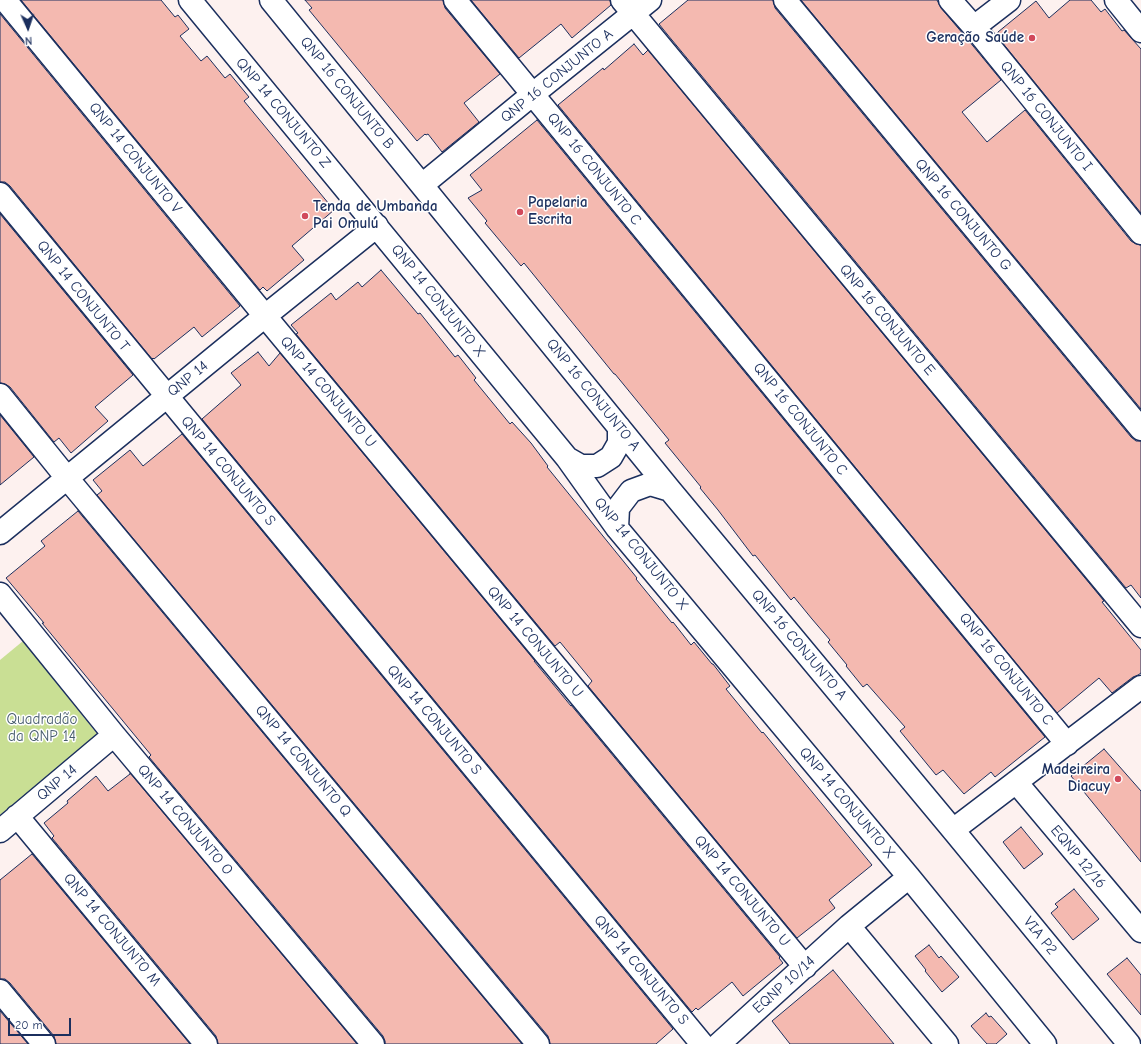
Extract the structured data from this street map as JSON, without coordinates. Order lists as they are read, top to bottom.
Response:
{
  "streets": {
    "street": [
      "QNP 16 CONJUNTO A",
      "QNP 16 CONJUNTO B",
      "QNP 14 CONJUNTO Z",
      "QNP 16 CONJUNTO I",
      "QNP 14 CONJUNTO V",
      "QNP 16 CONJUNTO C",
      "QNP 16 CONJUNTO G",
      "QNP 14 CONJUNTO T",
      "QNP 14 CONJUNTO X",
      "QNP 16 CONJUNTO E",
      "QNP 14",
      "QNP 14 CONJUNTO U",
      "QNP 14 CONJUNTO S",
      "QNP 14 CONJUNTO Q",
      "QNP 14 CONJUNTO O",
      "EQNP 12/16",
      "QNP 14 CONJUNTO M",
      "VIA P2",
      "EQNP 10/14"
    ]
  },
  "crossings": [
    ["QNP 16 CONJUNTO A", "QNP 16 CONJUNTO B"],
    ["QNP 16 CONJUNTO A", "QNP 16 CONJUNTO C"],
    ["QNP 16 CONJUNTO A", "QNP 16 CONJUNTO E"],
    ["QNP 16 CONJUNTO A", "VIA P2"],
    ["QNP 14 CONJUNTO Z", "QNP 14 CONJUNTO X"],
    ["QNP 14 CONJUNTO Z", "QNP 14"],
    ["QNP 14 CONJUNTO V", "QNP 14"],
    ["QNP 14 CONJUNTO V", "QNP 14 CONJUNTO U"],
    ["QNP 14 CONJUNTO T", "QNP 14"],
    ["QNP 14 CONJUNTO T", "QNP 14 CONJUNTO S"],
    ["QNP 14 CONJUNTO X", "QNP 14"],
    ["QNP 14 CONJUNTO X", "EQNP 10/14"],
    ["QNP 14", "QNP 14 CONJUNTO U"],
    ["QNP 14", "QNP 14 CONJUNTO S"],
    ["QNP 14", "QNP 14 CONJUNTO Q"],
    ["QNP 14", "QNP 14 CONJUNTO O"],
    ["QNP 14", "QNP 14 CONJUNTO M"],
    ["QNP 14 CONJUNTO U", "EQNP 10/14"]
  ],
  "parks": ["Quadradão da QNP 14"],
  "places": [
    "Geração Saúde",
    "Papelaria Escrita",
    "Tenda de Umbanda Pai Omulú",
    "Madeireira Diacuy"
  ],
  "scale_bar": "20 m",
  "north": "bottom"
}
